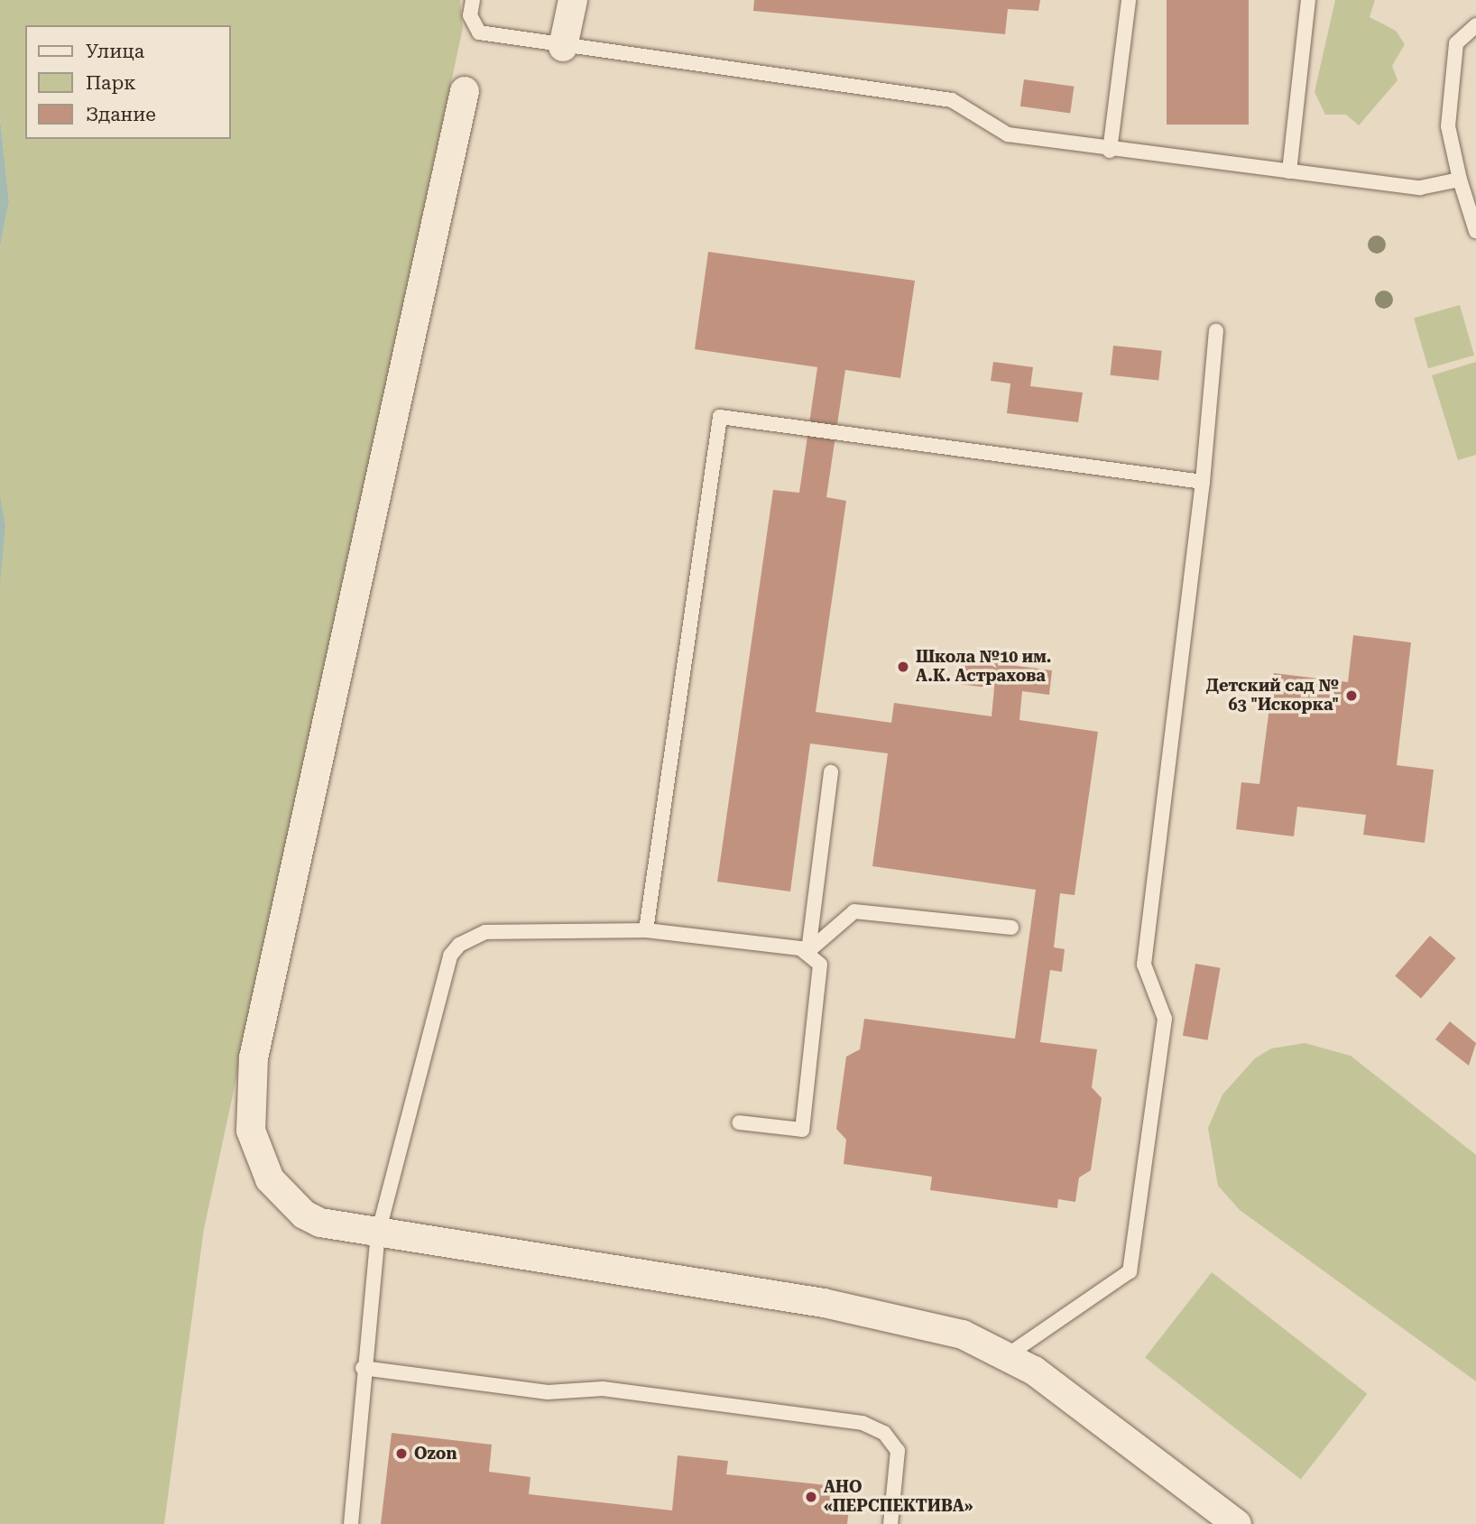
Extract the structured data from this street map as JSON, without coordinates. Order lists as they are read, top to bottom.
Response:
{
  "places": [
    "Школа №10 им. А.К. Астрахова",
    "Детский сад № 63 \"Искорка\"",
    "Ozon",
    "АНО «ПЕРСПЕКТИВА»"
  ],
  "legend": ["Улица", "Парк", "Здание"]
}
